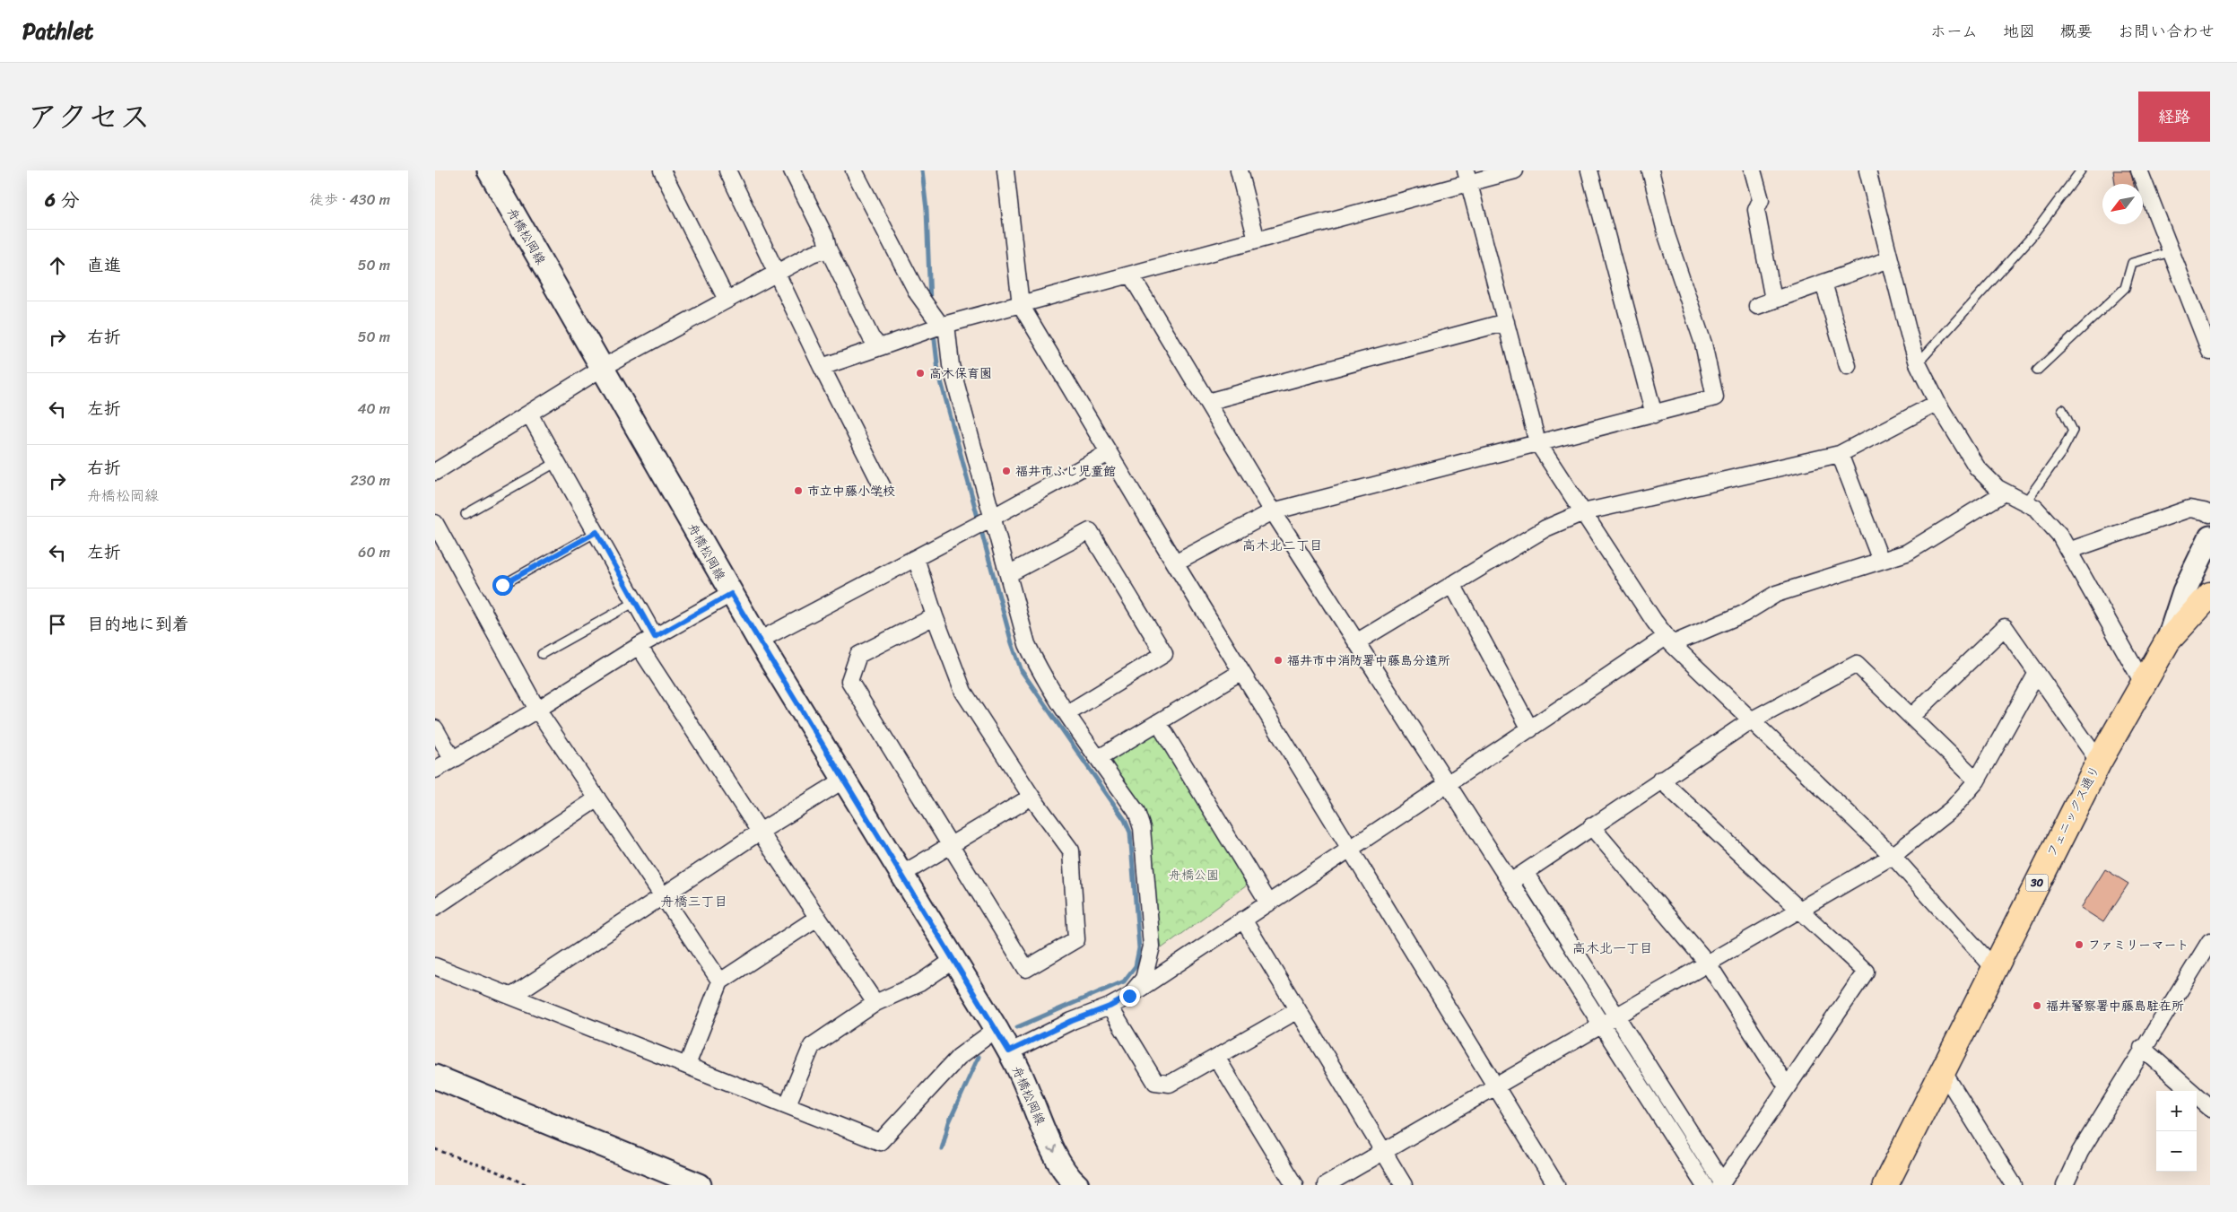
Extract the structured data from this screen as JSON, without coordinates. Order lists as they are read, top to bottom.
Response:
{
  "streets": {
    "main road": ["舟橋松岡線", "フェニックス通り", "30"]
  },
  "districts": ["高木北二丁目", "舟橋三丁目", "高木北一丁目"],
  "parks": ["舟橋公園"],
  "places": [
    "高木保育園",
    "福井市ふじ児童館",
    "市立中藤小学校",
    "福井市中消防署中藤島分遣所",
    "ファミリーマート",
    "福井警察署中藤島駐在所"
  ],
  "north": "bottom left",
  "page": {
    "header": "Pathlet",
    "nav": [
      "ホーム",
      "地図",
      "概要",
      "お問い合わせ"
    ],
    "title": "アクセス",
    "buttons": "経路",
    "heading": ["6 分", "徒歩 · 430 m"],
    "list": [
      ["直進", "50 m"],
      ["右折", "50 m"],
      ["左折", "40 m"],
      ["右折", "舟橋松岡線", "230 m"],
      ["左折", "60 m"],
      "目的地に到着"
    ],
    "map_buttons": ["+", "−"]
  }
}
